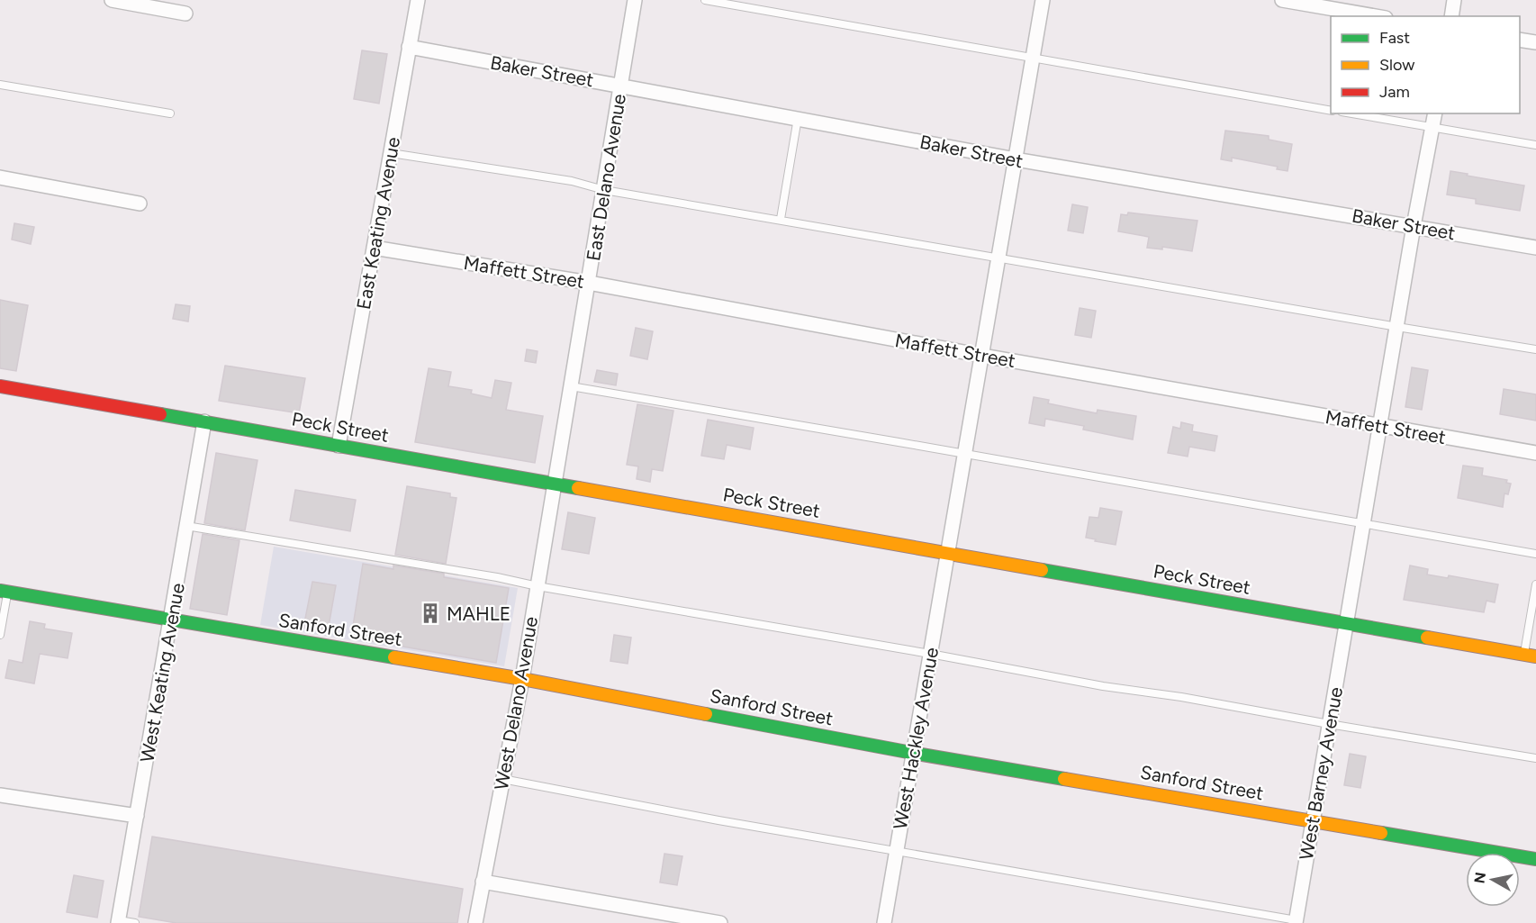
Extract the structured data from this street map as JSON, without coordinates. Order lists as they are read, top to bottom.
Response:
{
  "streets": {
    "street": [
      "Baker Street",
      "East Delano Avenue",
      "East Keating Avenue",
      "Maffett Street",
      "Peck Street",
      "Sanford Street",
      "West Keating Avenue",
      "West Delano Avenue",
      "West Hackley Avenue",
      "West Barney Avenue"
    ]
  },
  "crossings": [
    ["Baker Street", "East Delano Avenue"],
    ["Baker Street", "East Keating Avenue"],
    ["Baker Street", "West Hackley Avenue"],
    ["Baker Street", "West Barney Avenue"],
    ["East Delano Avenue", "Maffett Street"],
    ["East Delano Avenue", "Peck Street"],
    ["East Delano Avenue", "West Delano Avenue"],
    ["East Keating Avenue", "Maffett Street"],
    ["East Keating Avenue", "Peck Street"],
    ["Maffett Street", "West Hackley Avenue"],
    ["Maffett Street", "West Barney Avenue"],
    ["Peck Street", "West Keating Avenue"],
    ["Peck Street", "West Delano Avenue"],
    ["Peck Street", "West Hackley Avenue"],
    ["Peck Street", "West Barney Avenue"],
    ["Sanford Street", "West Keating Avenue"],
    ["Sanford Street", "West Delano Avenue"],
    ["Sanford Street", "West Hackley Avenue"],
    ["Sanford Street", "West Barney Avenue"]
  ],
  "places": {
    "building": ["MAHLE"]
  },
  "legend": ["Fast", "Slow", "Jam"],
  "north": "left"
}
